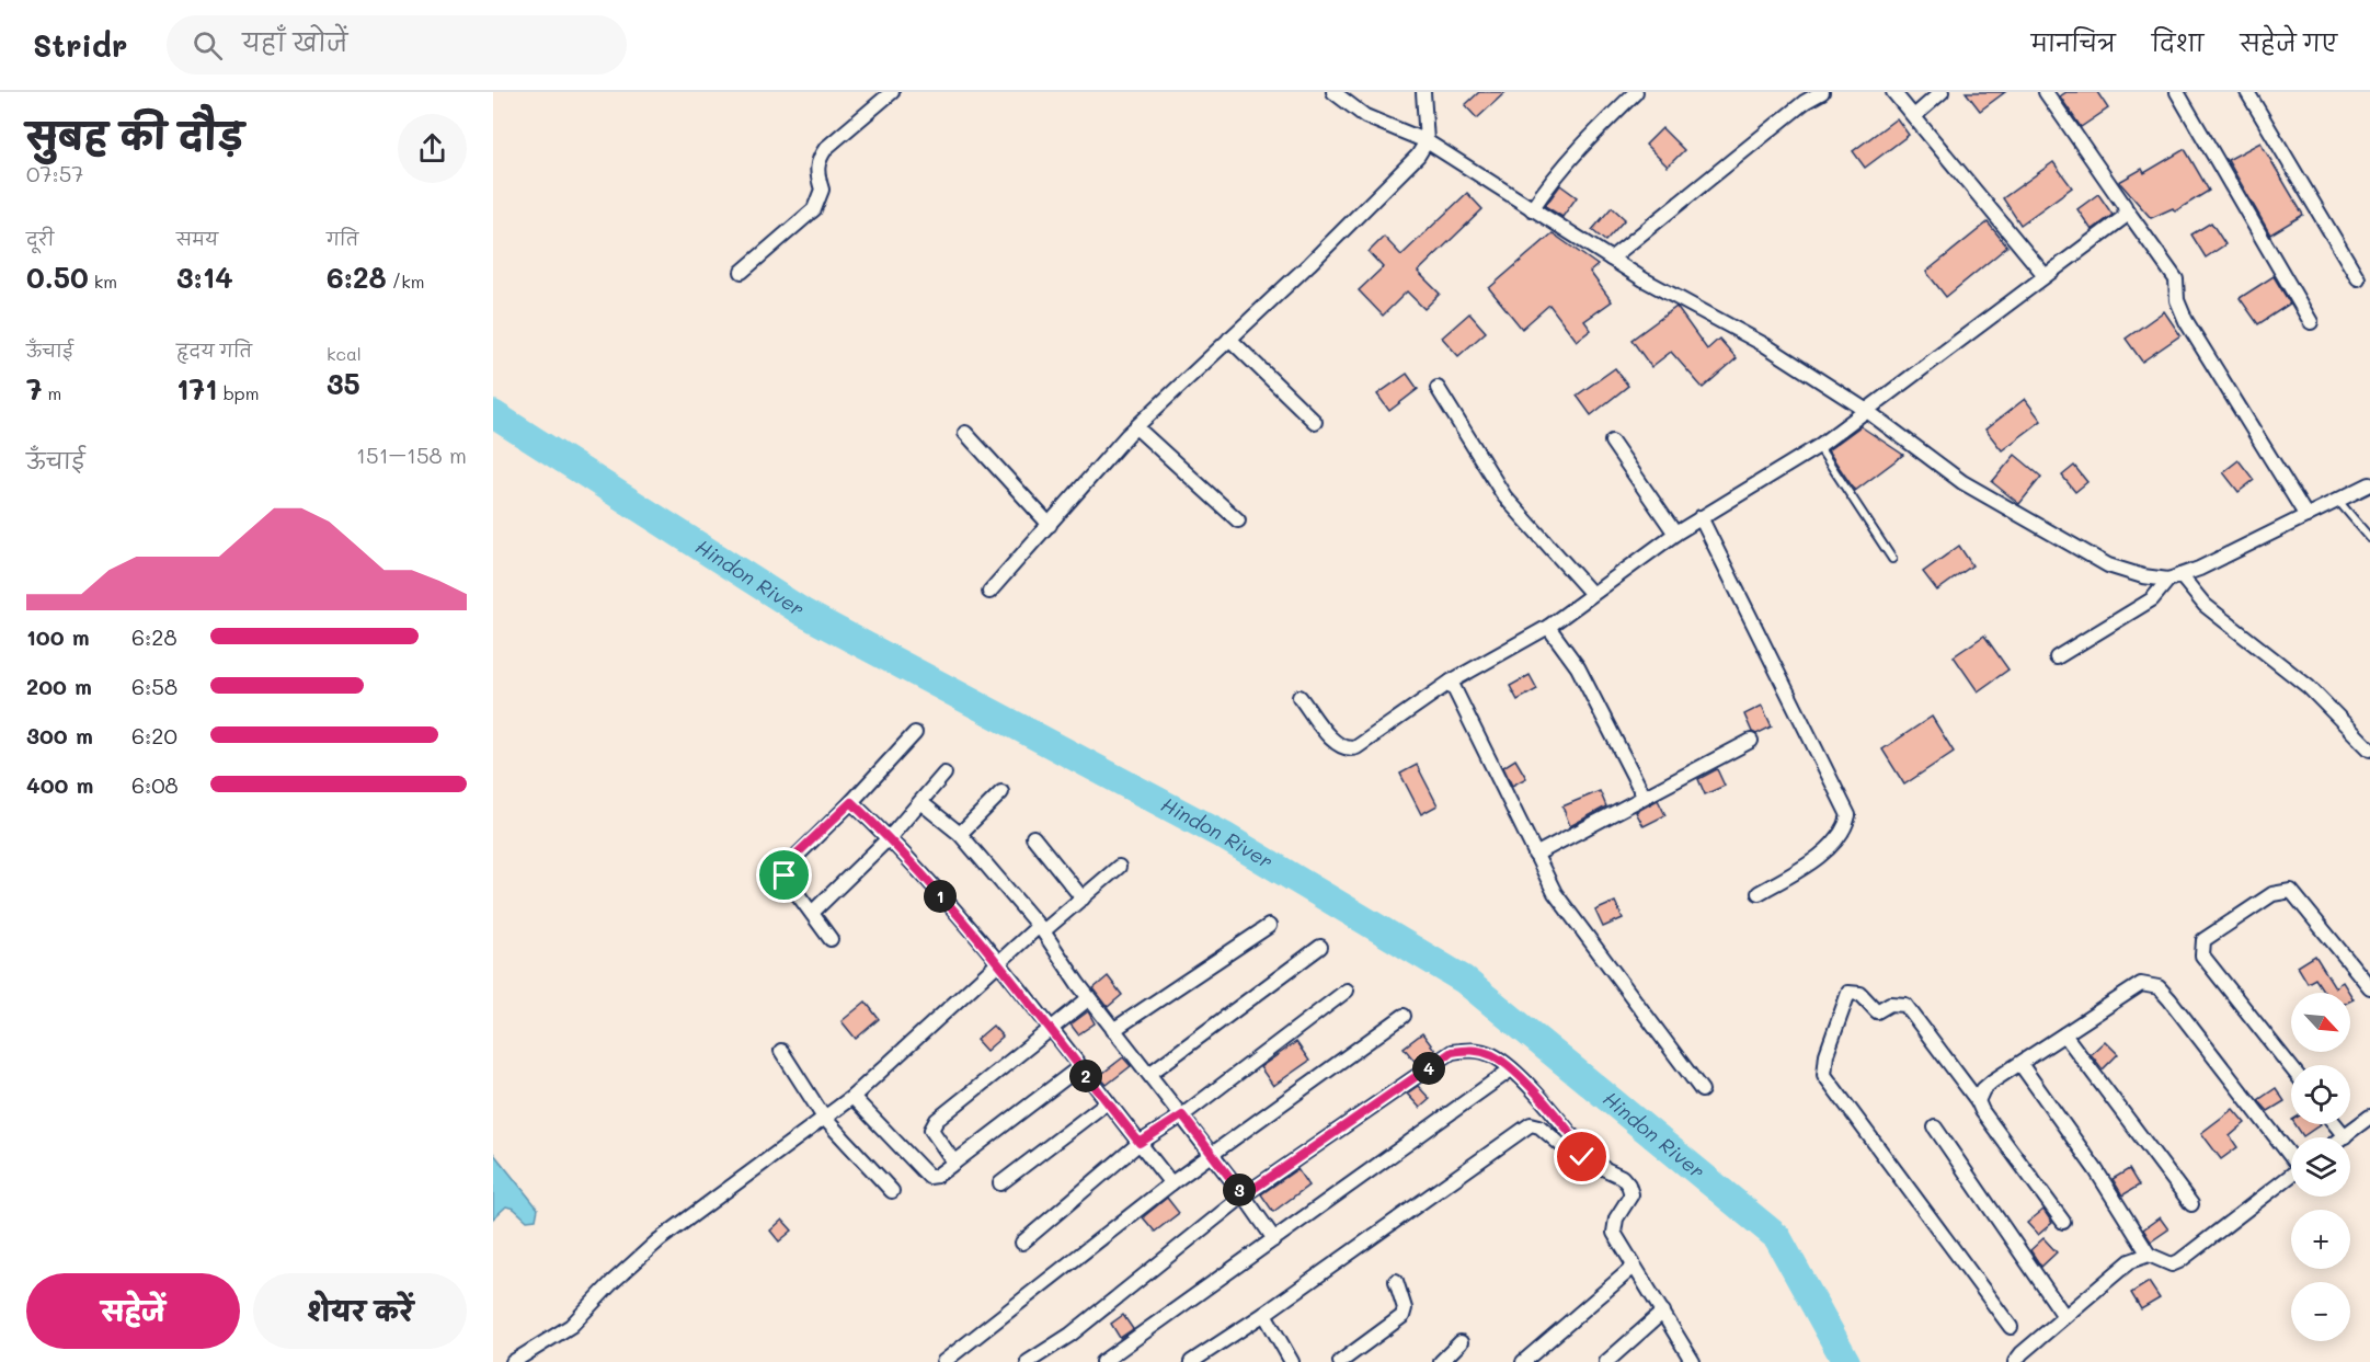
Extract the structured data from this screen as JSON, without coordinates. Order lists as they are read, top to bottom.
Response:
{
  "water": ["Hindon River"],
  "north": "bottom right",
  "page": {
    "header": "Stridr",
    "search": "यहाँ खोजें",
    "nav": ["मानचित्र", "दिशा", "सहेजे गए"],
    "heading": ["सुबह की दौड़", "07:57"],
    "stats": [
      ["दूरी", "0.50 km"],
      ["समय", "3:14"],
      ["गति", "6:28 /km"],
      ["ऊँचाई", "7 m"],
      ["हृदय गति", "171 bpm"],
      ["kcal", "35"]
    ],
    "chart": ["ऊँचाई", "151–158 m"],
    "list": [
      {
        "name": "100 m",
        "note": "6:28"
      },
      {
        "name": "200 m",
        "note": "6:58"
      },
      {
        "name": "300 m",
        "note": "6:20"
      },
      {
        "name": "400 m",
        "note": "6:08"
      }
    ],
    "pins": [
      "1",
      "4",
      "2",
      "3"
    ],
    "map_buttons": ["+", "−"],
    "buttons": ["सहेजें", "शेयर करें"]
  }
}
